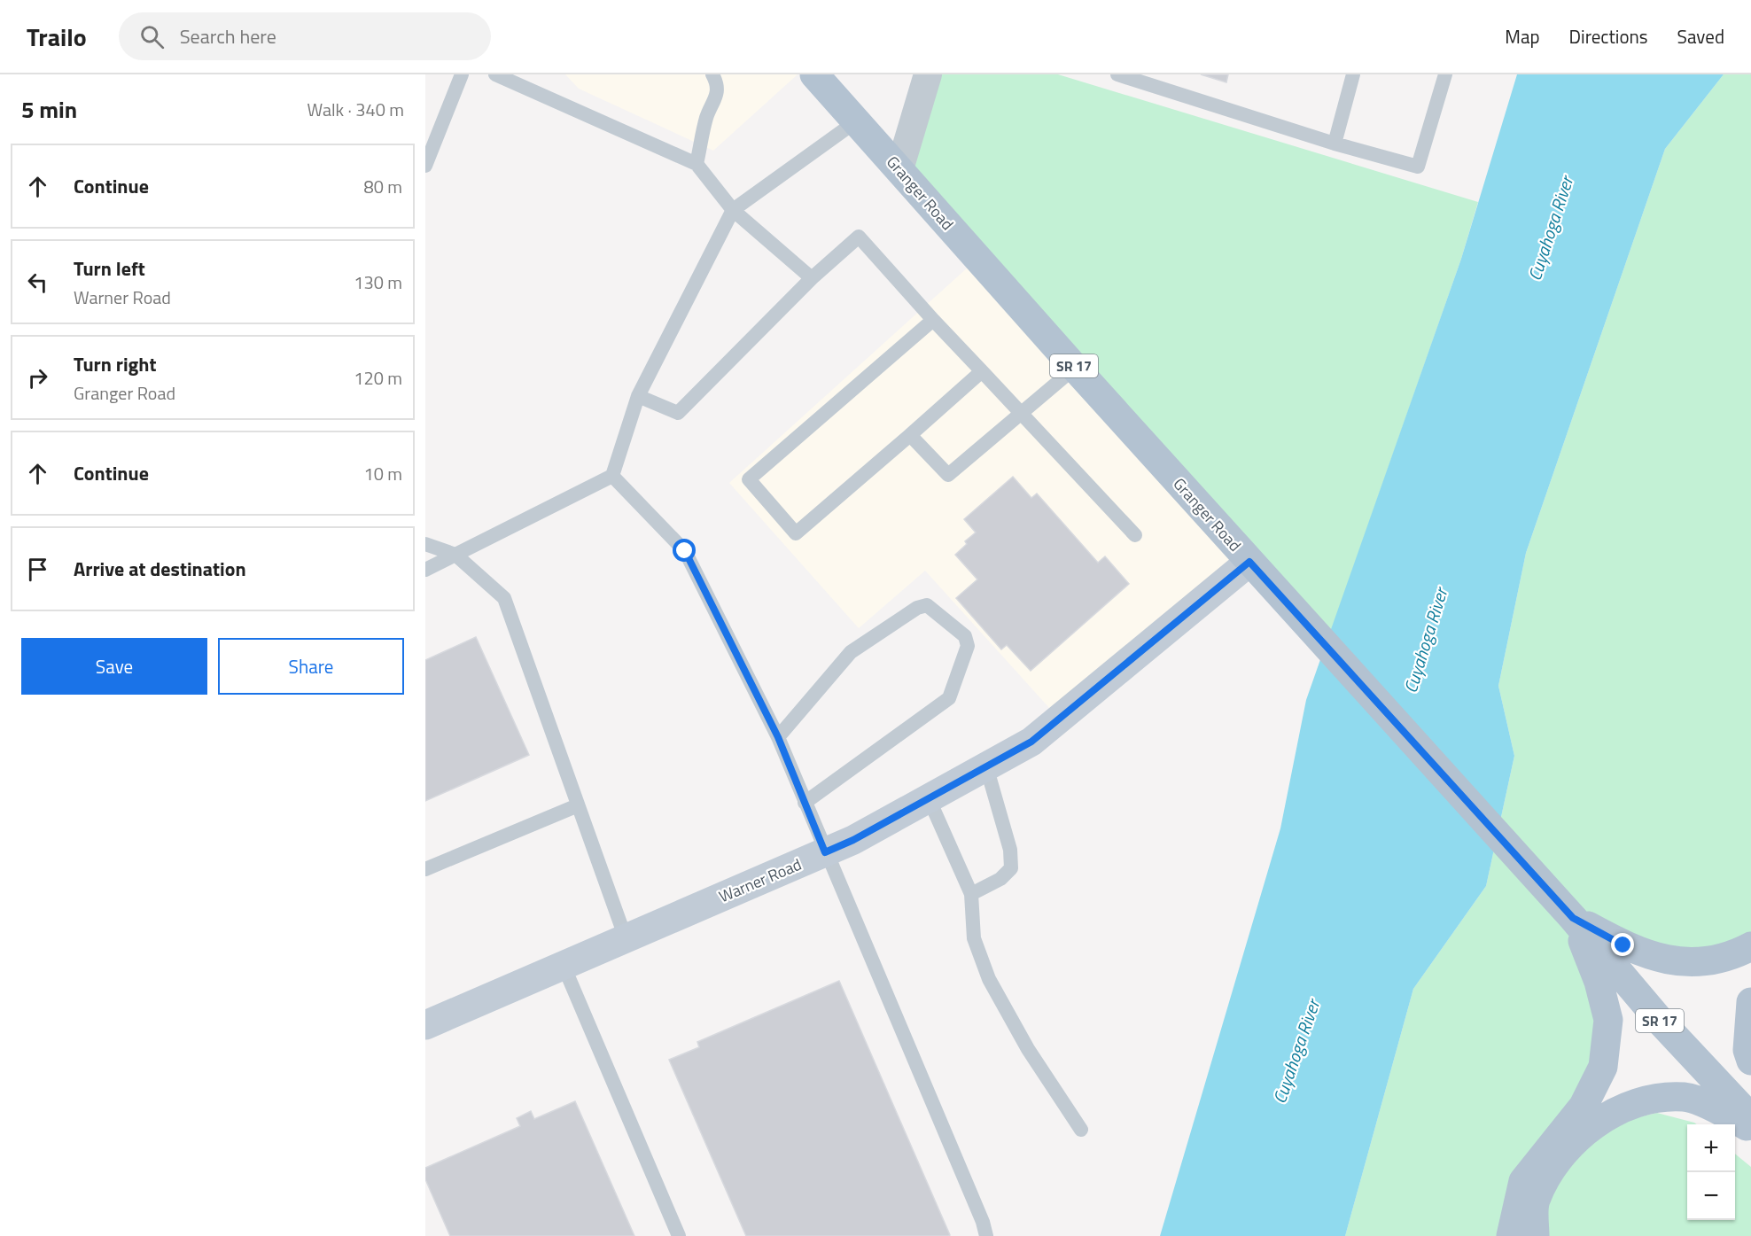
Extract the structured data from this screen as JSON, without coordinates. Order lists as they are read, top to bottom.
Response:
{
  "streets": {
    "main road": ["Granger Road", "SR 17", "Warner Road"]
  },
  "crossings": [
    ["Granger Road", "Warner Road"]
  ],
  "water": ["Cuyahoga River"],
  "page": {
    "header": "Trailo",
    "search": "Search here",
    "nav": ["Map", "Directions", "Saved"],
    "heading": ["5 min", "Walk · 340 m"],
    "list": [
      ["Continue", "80 m"],
      ["Turn left", "Warner Road", "130 m"],
      ["Turn right", "Granger Road", "120 m"],
      ["Continue", "10 m"],
      "Arrive at destination"
    ],
    "buttons": ["Save", "Share"],
    "map_buttons": ["+", "−"]
  }
}
